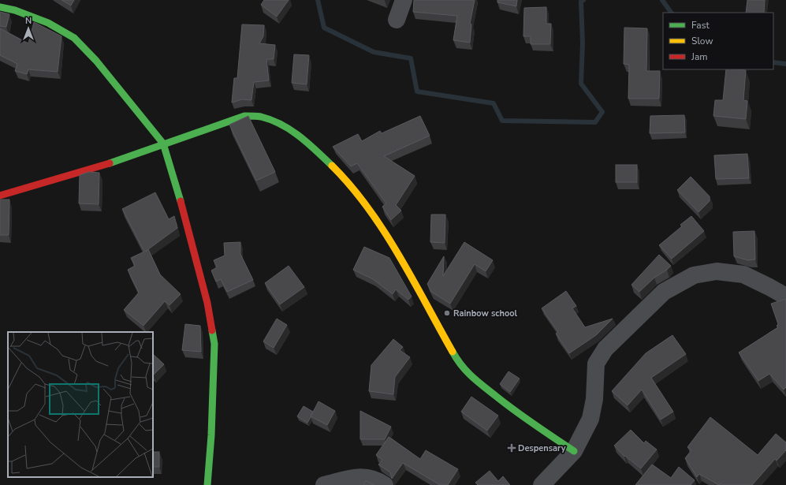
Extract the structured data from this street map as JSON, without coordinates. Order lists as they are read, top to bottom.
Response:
{
  "places": {
    "other": ["Rainbow school"],
    "health": ["Despensary"]
  },
  "legend": ["Fast", "Slow", "Jam"],
  "north": "top"
}
